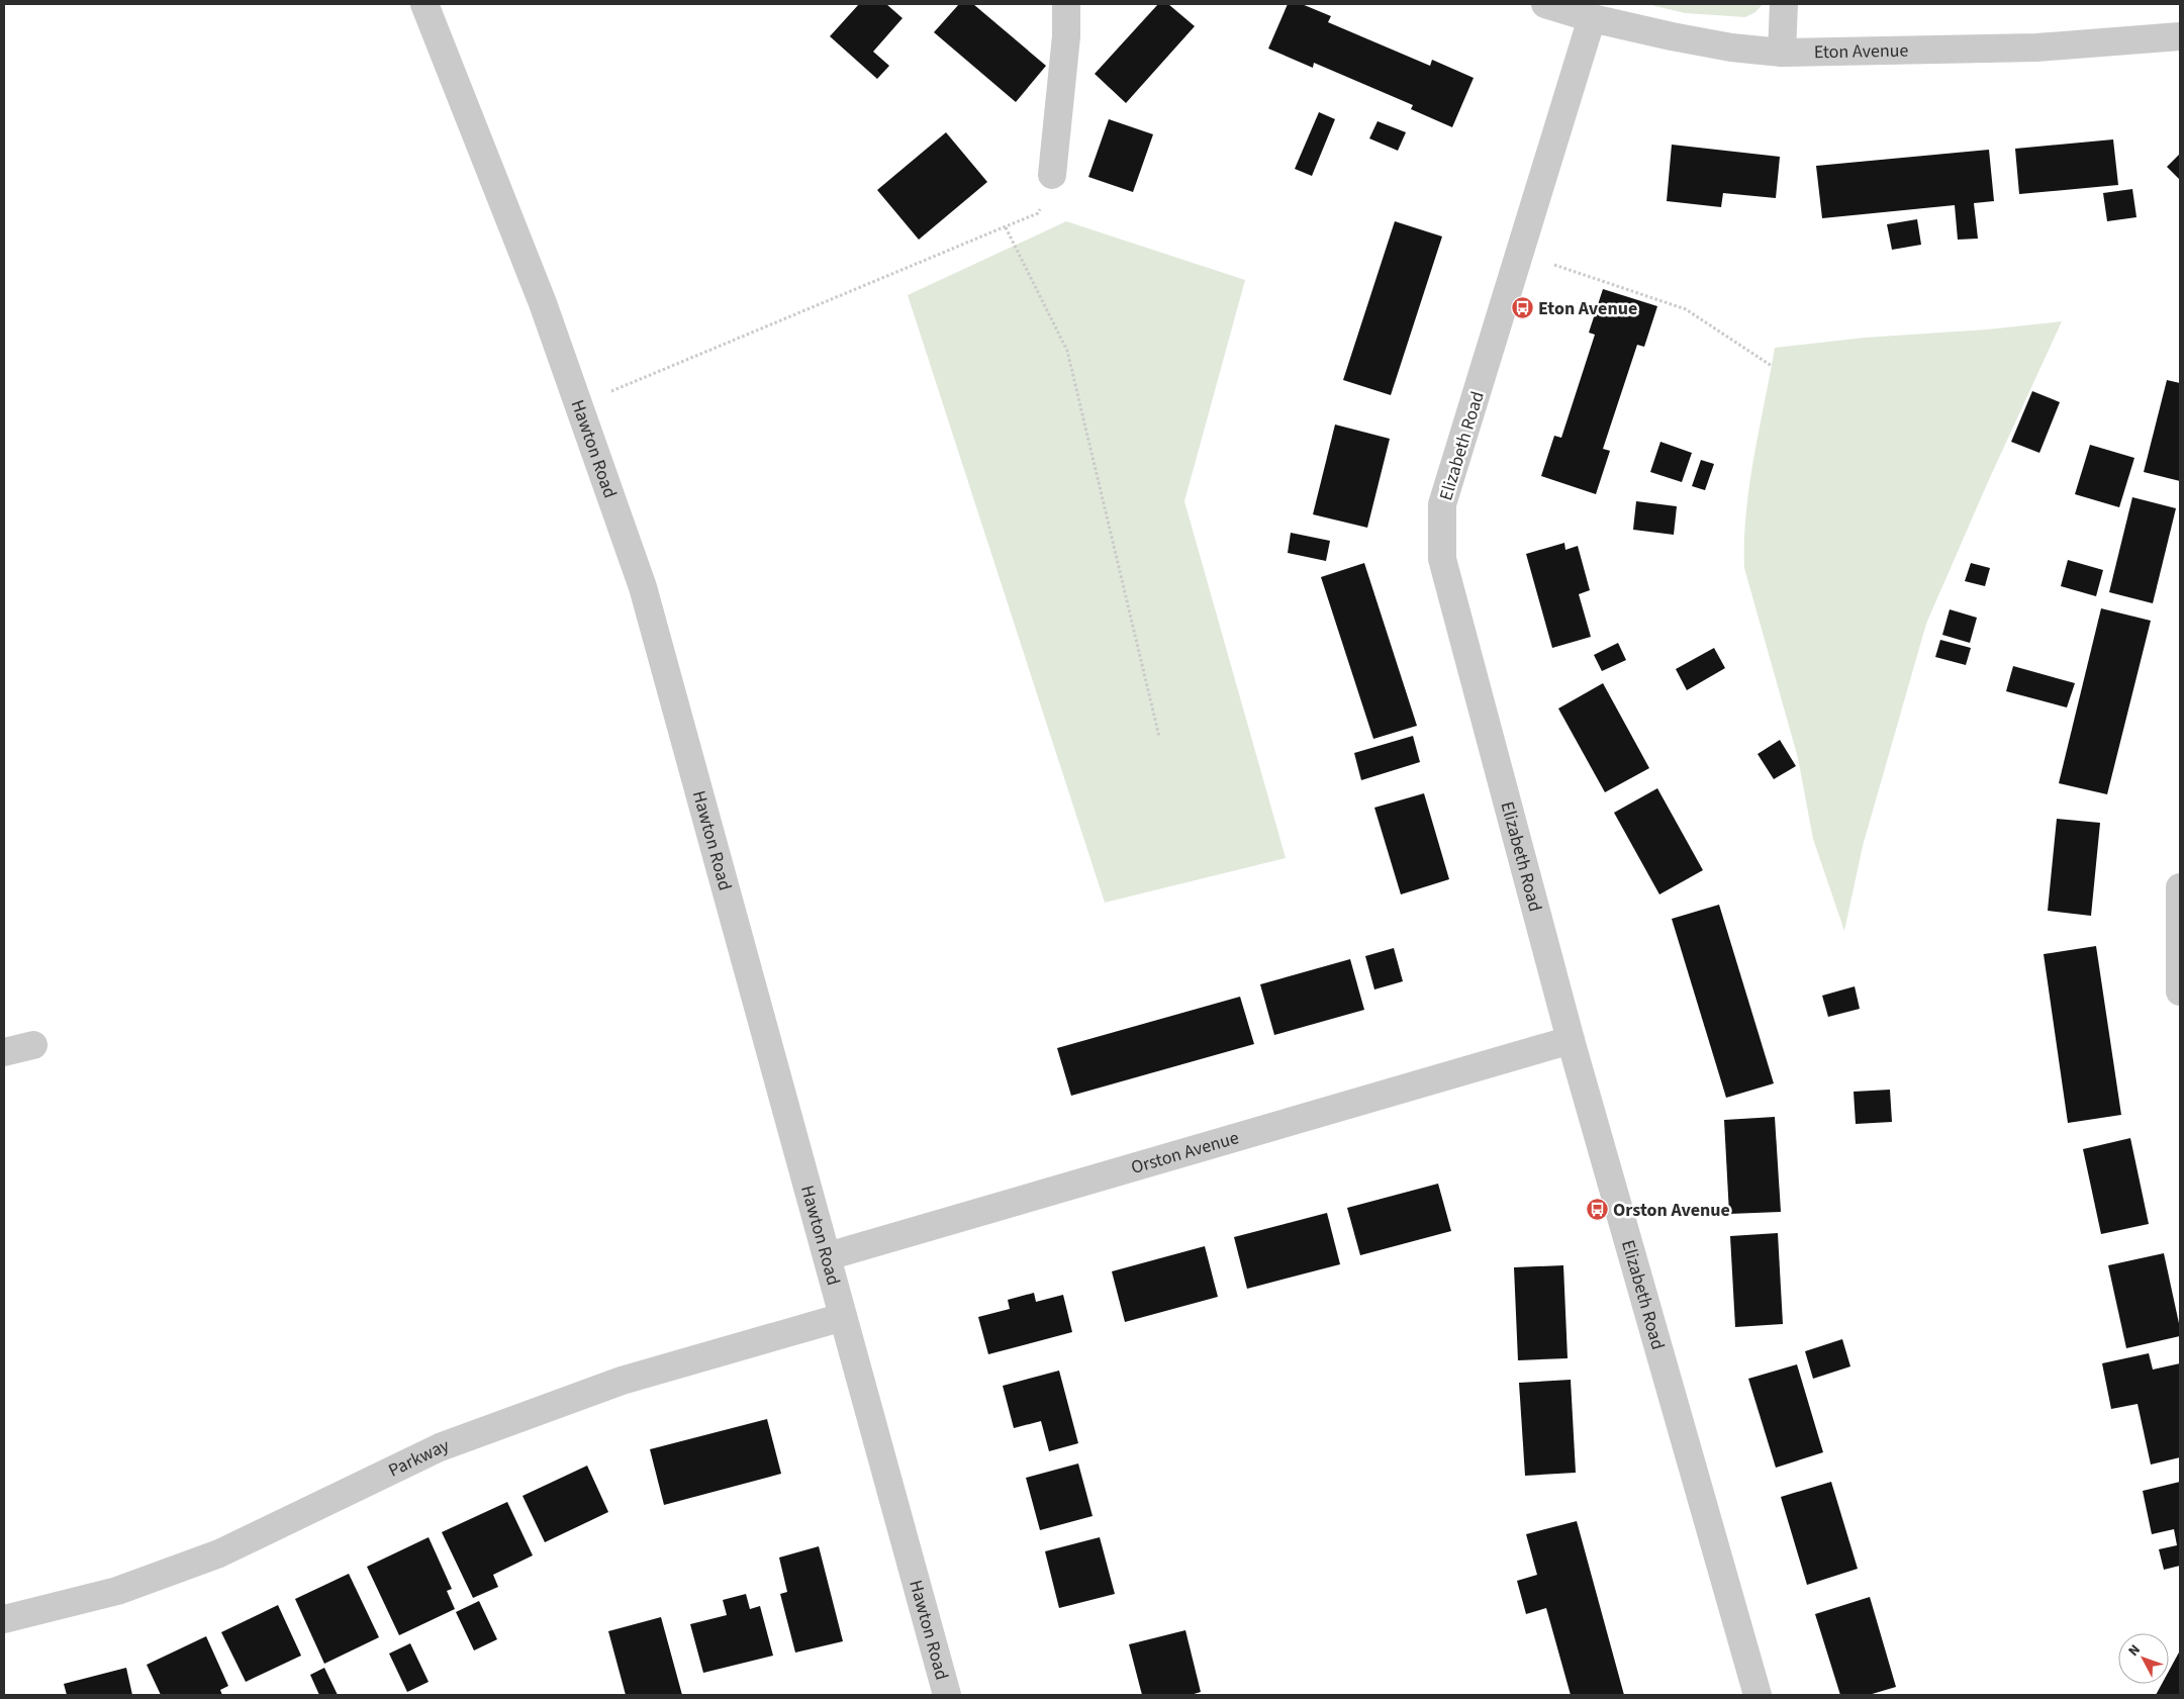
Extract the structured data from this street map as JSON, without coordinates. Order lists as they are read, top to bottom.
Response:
{
  "streets": {
    "street": [
      "Eton Avenue",
      "Elizabeth Road",
      "Hawton Road",
      "Orston Avenue",
      "Parkway"
    ]
  },
  "crossings": [
    ["Eton Avenue", "Elizabeth Road"],
    ["Elizabeth Road", "Orston Avenue"],
    ["Hawton Road", "Orston Avenue"],
    ["Hawton Road", "Parkway"]
  ],
  "places": {
    "bus stop": ["Eton Avenue", "Orston Avenue"]
  },
  "north": "top left"
}
